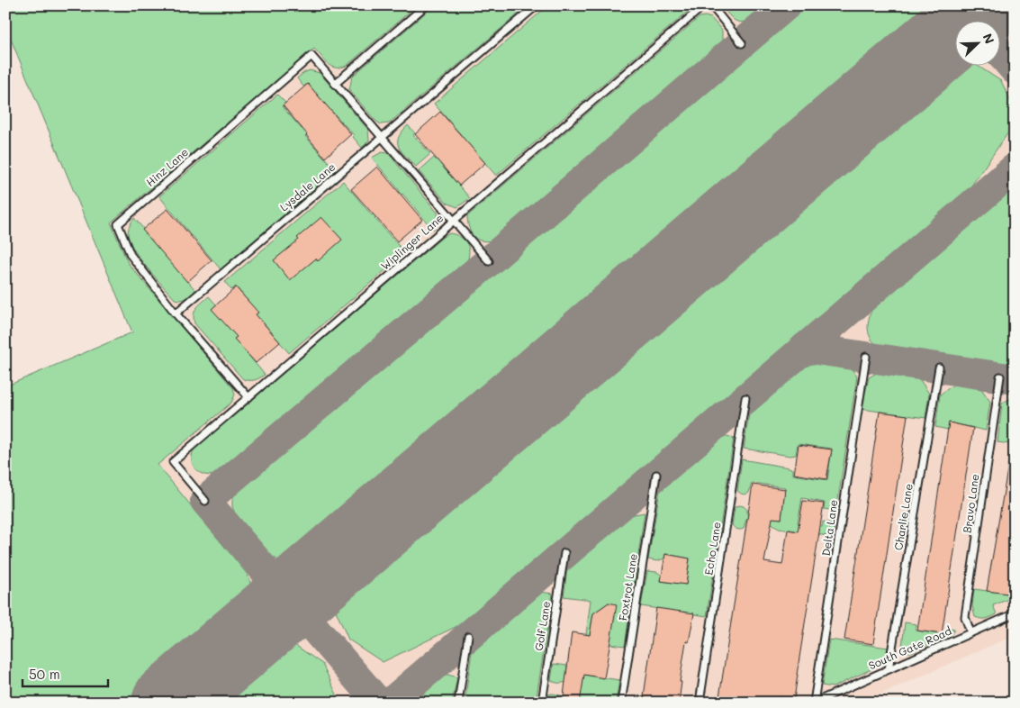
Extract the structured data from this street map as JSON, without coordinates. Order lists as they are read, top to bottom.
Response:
{
  "streets": {
    "lane": [
      "Hinz Lane",
      "Lysdale Lane",
      "Wiplinger Lane",
      "Bravo Lane",
      "Charlie Lane",
      "Delta Lane",
      "Echo Lane",
      "Foxtrot Lane",
      "Golf Lane",
      "South Gate Road"
    ]
  },
  "crossings": [
    ["Hinz Lane", "Lysdale Lane"],
    ["Bravo Lane", "South Gate Road"],
    ["Charlie Lane", "South Gate Road"],
    ["Delta Lane", "South Gate Road"]
  ],
  "scale_bar": "50 m",
  "north": "top right"
}
